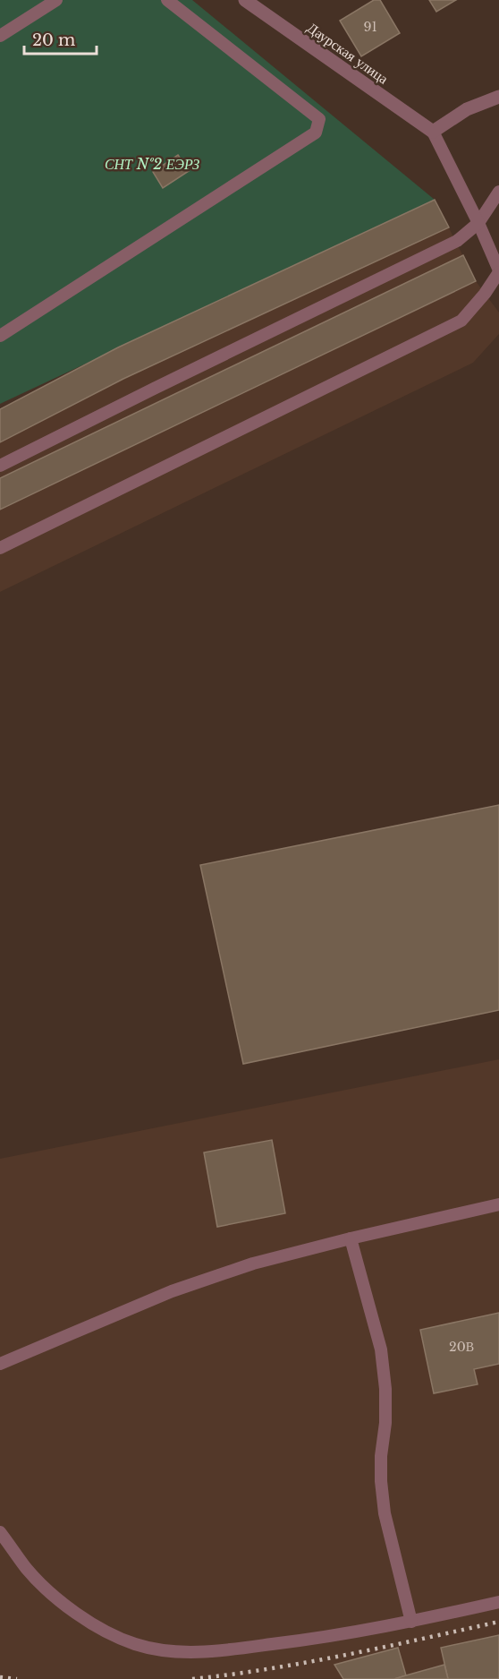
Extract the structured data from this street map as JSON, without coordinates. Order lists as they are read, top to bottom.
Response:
{
  "streets": {
    "street": ["Даурская улица"]
  },
  "parks": ["СНТ №2 ЕЭРЗ"],
  "house_numbers": ["91", "20В"],
  "scale_bar": "20 m"
}
